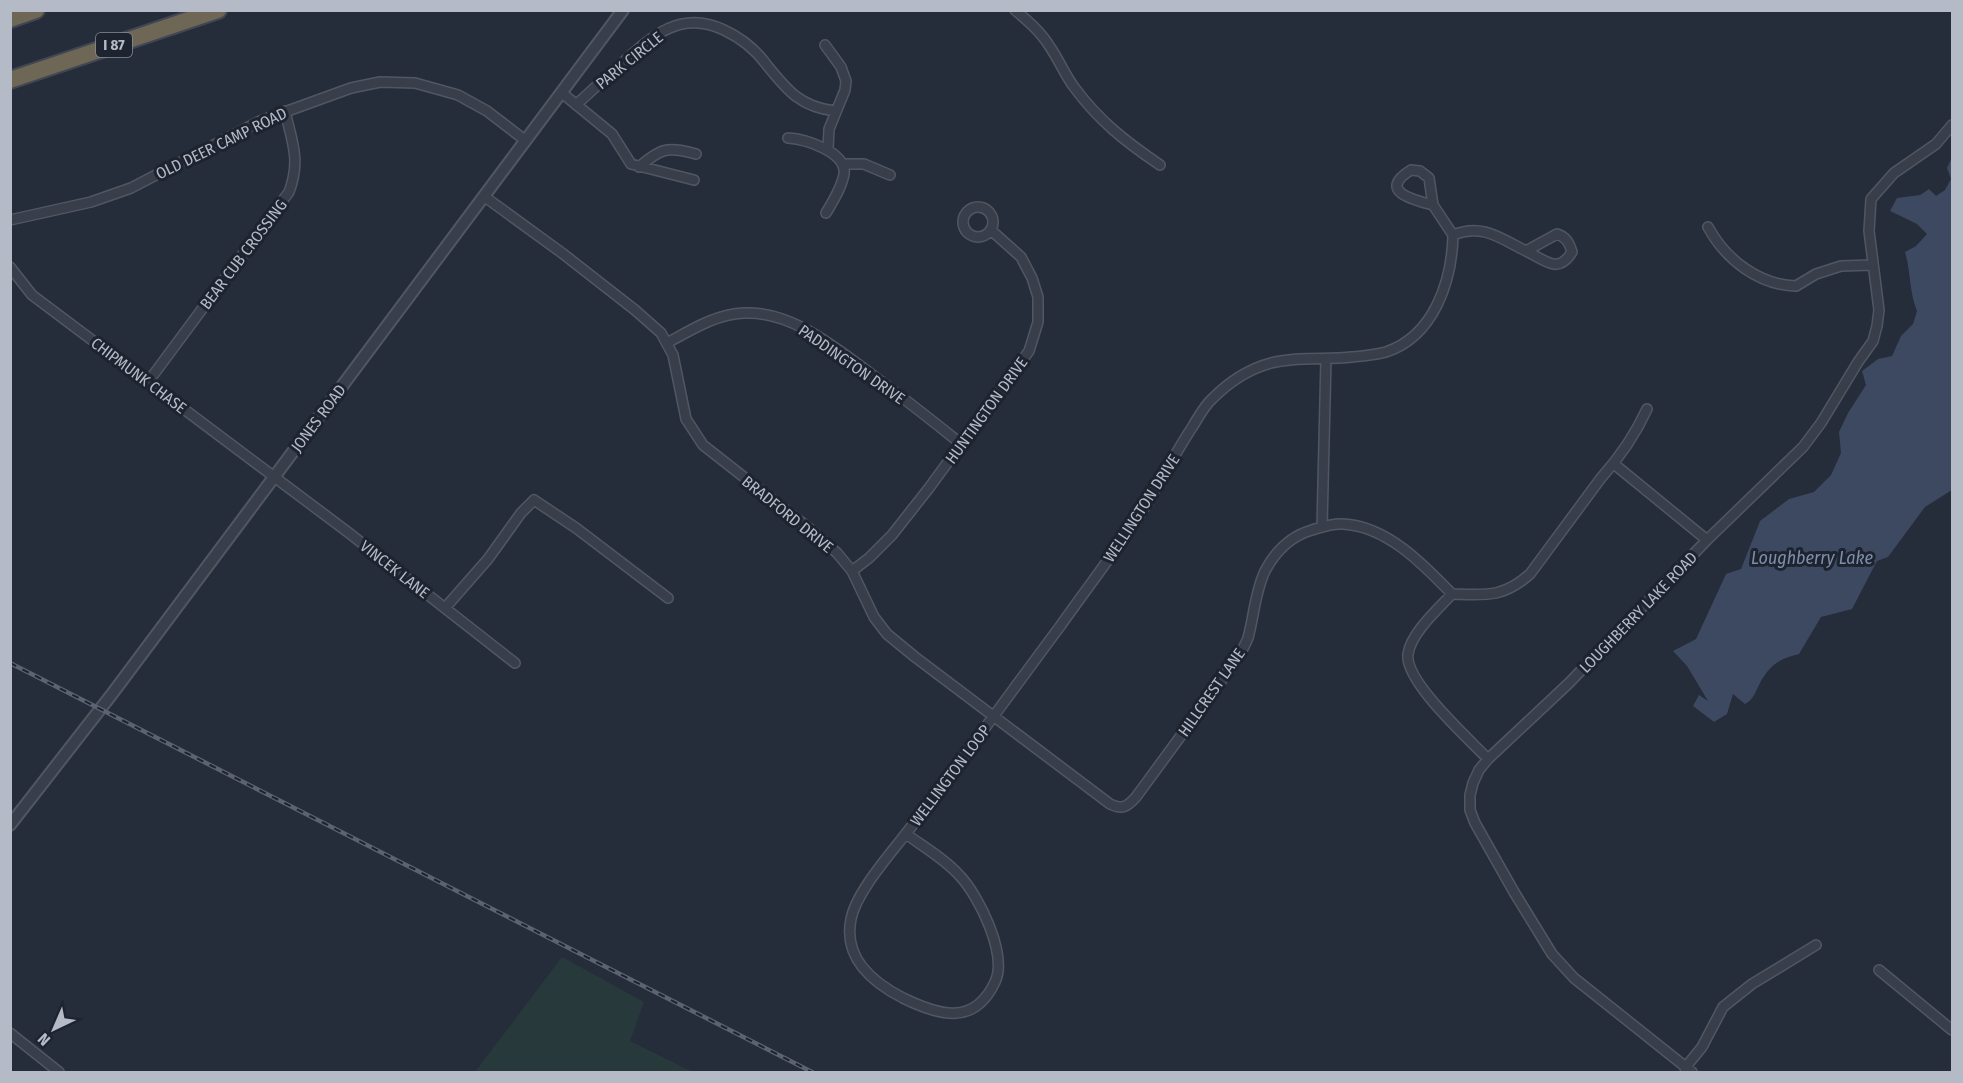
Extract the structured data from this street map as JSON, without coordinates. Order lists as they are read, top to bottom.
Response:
{
  "streets": {
    "highway": ["I 87"],
    "street": [
      "PARK CIRCLE",
      "OLD DEER CAMP ROAD",
      "BEAR CUB CROSSING",
      "PADDINGTON DRIVE",
      "CHIPMUNK CHASE",
      "HUNTINGTON DRIVE",
      "JONES ROAD",
      "WELLINGTON DRIVE",
      "BRADFORD DRIVE",
      "VINCEK LANE",
      "LOUGHBERRY LAKE ROAD",
      "HILLCREST LANE",
      "WELLINGTON LOOP"
    ]
  },
  "crossings": [
    ["OLD DEER CAMP ROAD", "BEAR CUB CROSSING"],
    ["OLD DEER CAMP ROAD", "JONES ROAD"],
    ["BEAR CUB CROSSING", "CHIPMUNK CHASE"],
    ["PADDINGTON DRIVE", "HUNTINGTON DRIVE"],
    ["PADDINGTON DRIVE", "BRADFORD DRIVE"],
    ["CHIPMUNK CHASE", "JONES ROAD"],
    ["CHIPMUNK CHASE", "VINCEK LANE"],
    ["HUNTINGTON DRIVE", "BRADFORD DRIVE"],
    ["JONES ROAD", "BRADFORD DRIVE"],
    ["JONES ROAD", "VINCEK LANE"],
    ["WELLINGTON DRIVE", "BRADFORD DRIVE"],
    ["WELLINGTON DRIVE", "WELLINGTON LOOP"],
    ["BRADFORD DRIVE", "HILLCREST LANE"],
    ["BRADFORD DRIVE", "WELLINGTON LOOP"]
  ],
  "water": ["Loughberry Lake"],
  "north": "bottom left"
}
